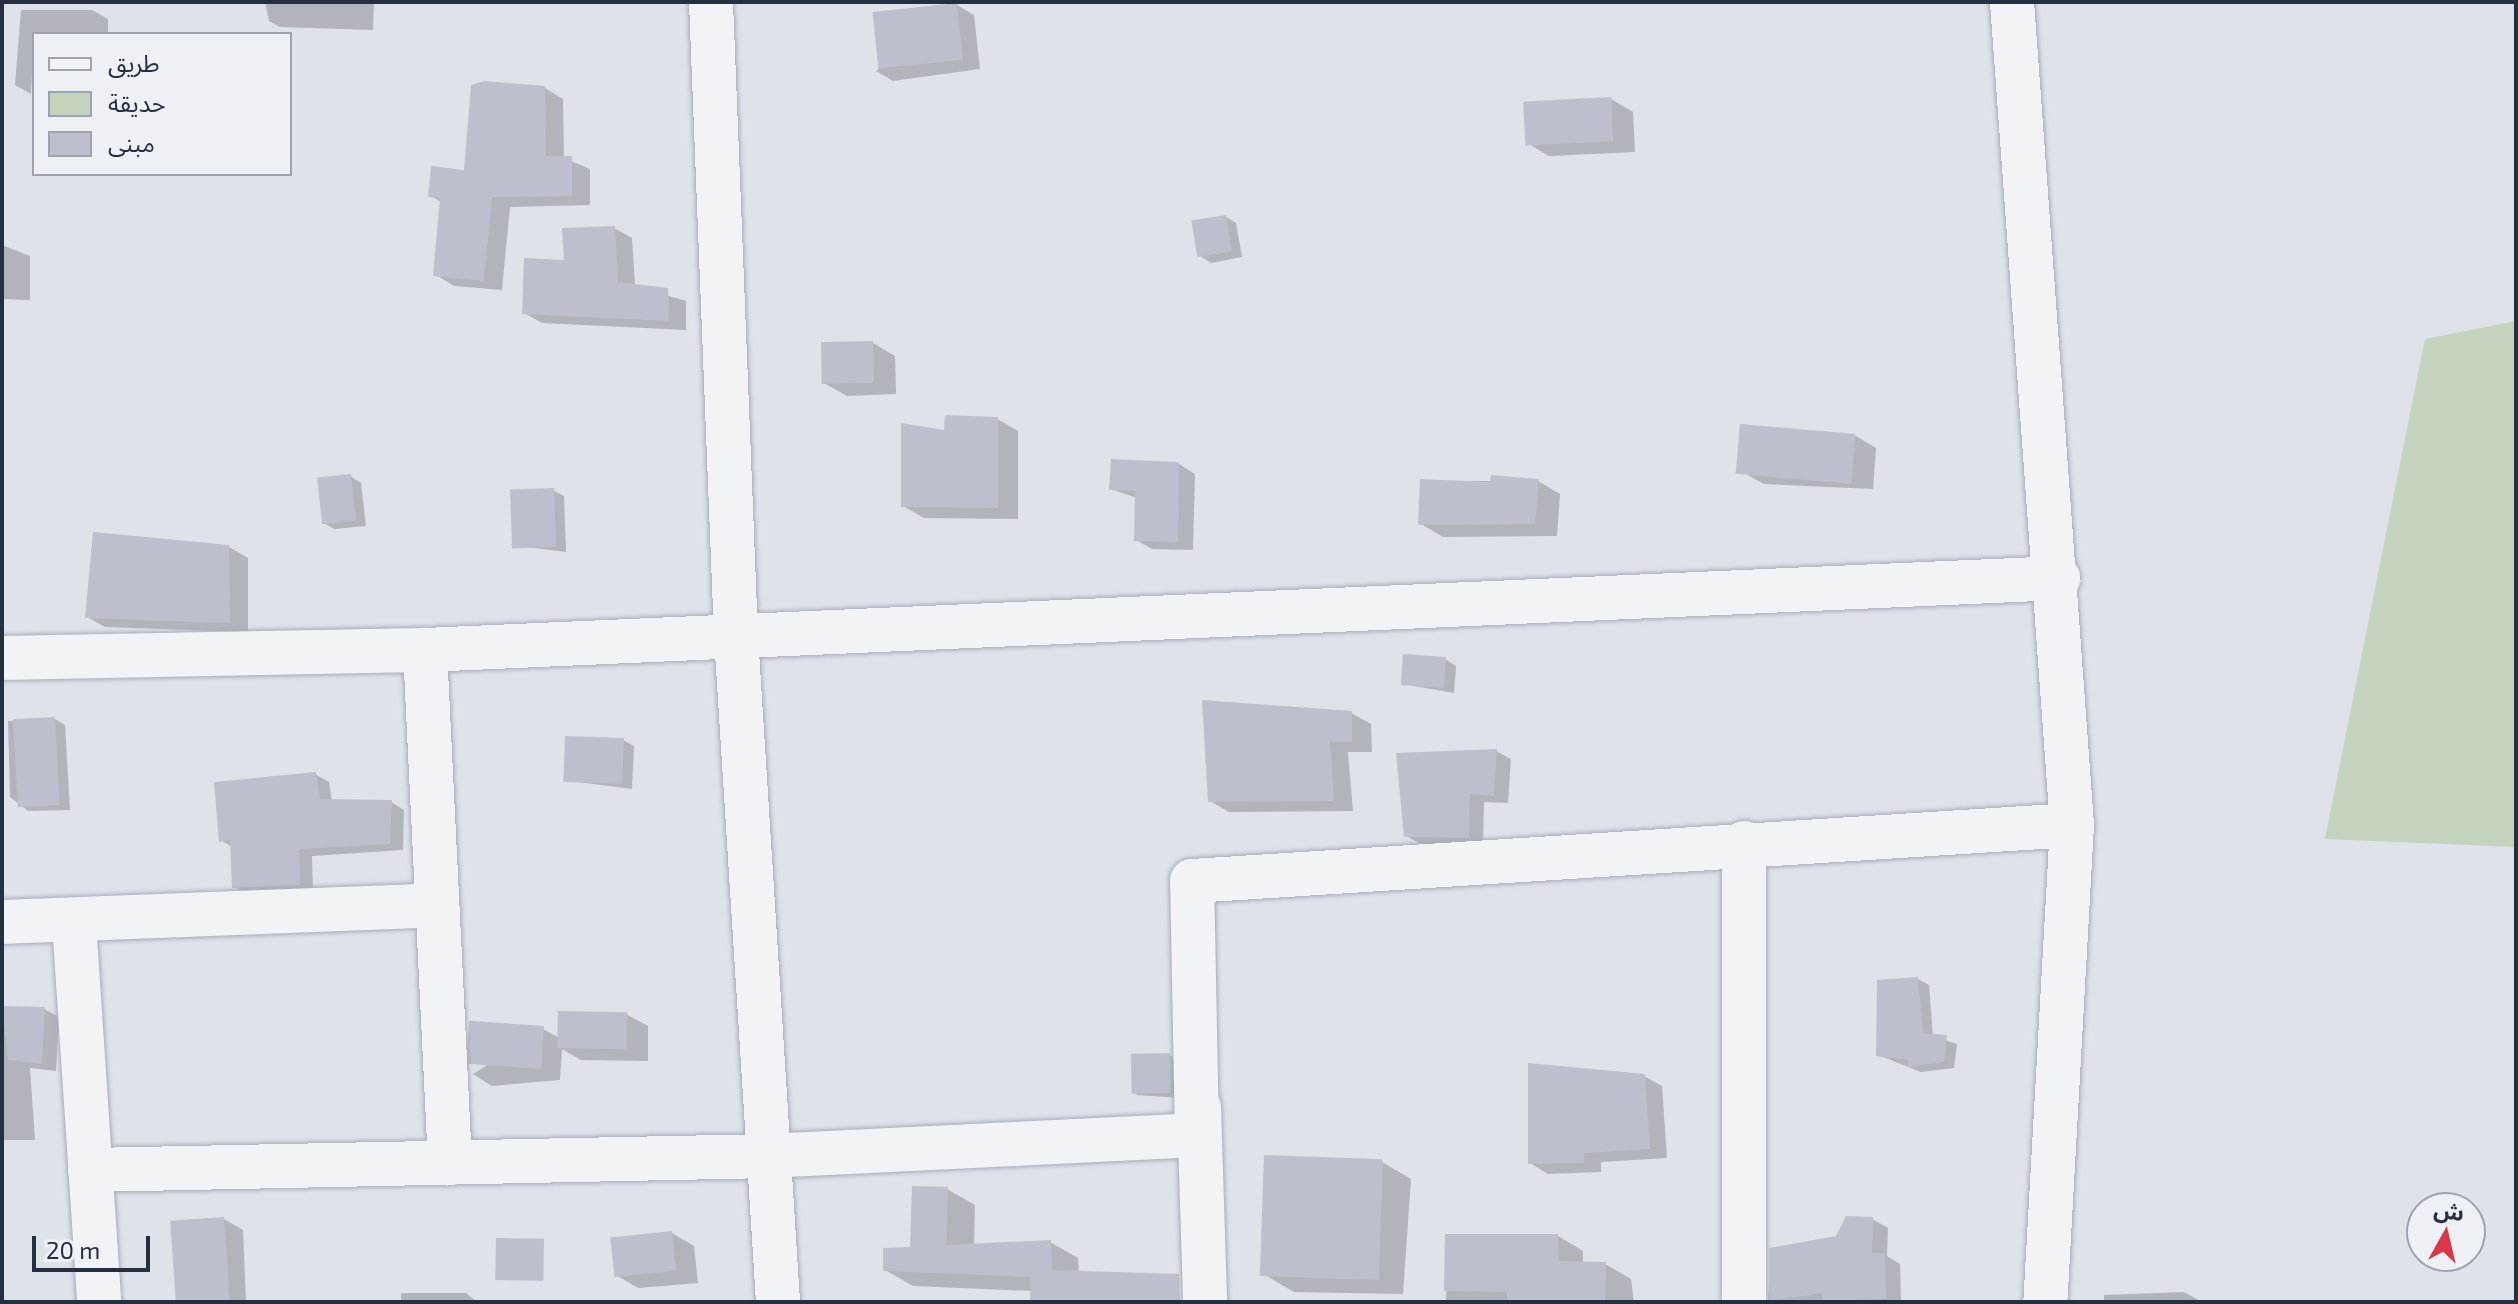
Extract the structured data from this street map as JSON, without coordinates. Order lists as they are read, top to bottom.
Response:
{
  "legend": ["طريق", "حديقة", "مبنى"],
  "scale_bar": "20 m",
  "north": "top"
}
